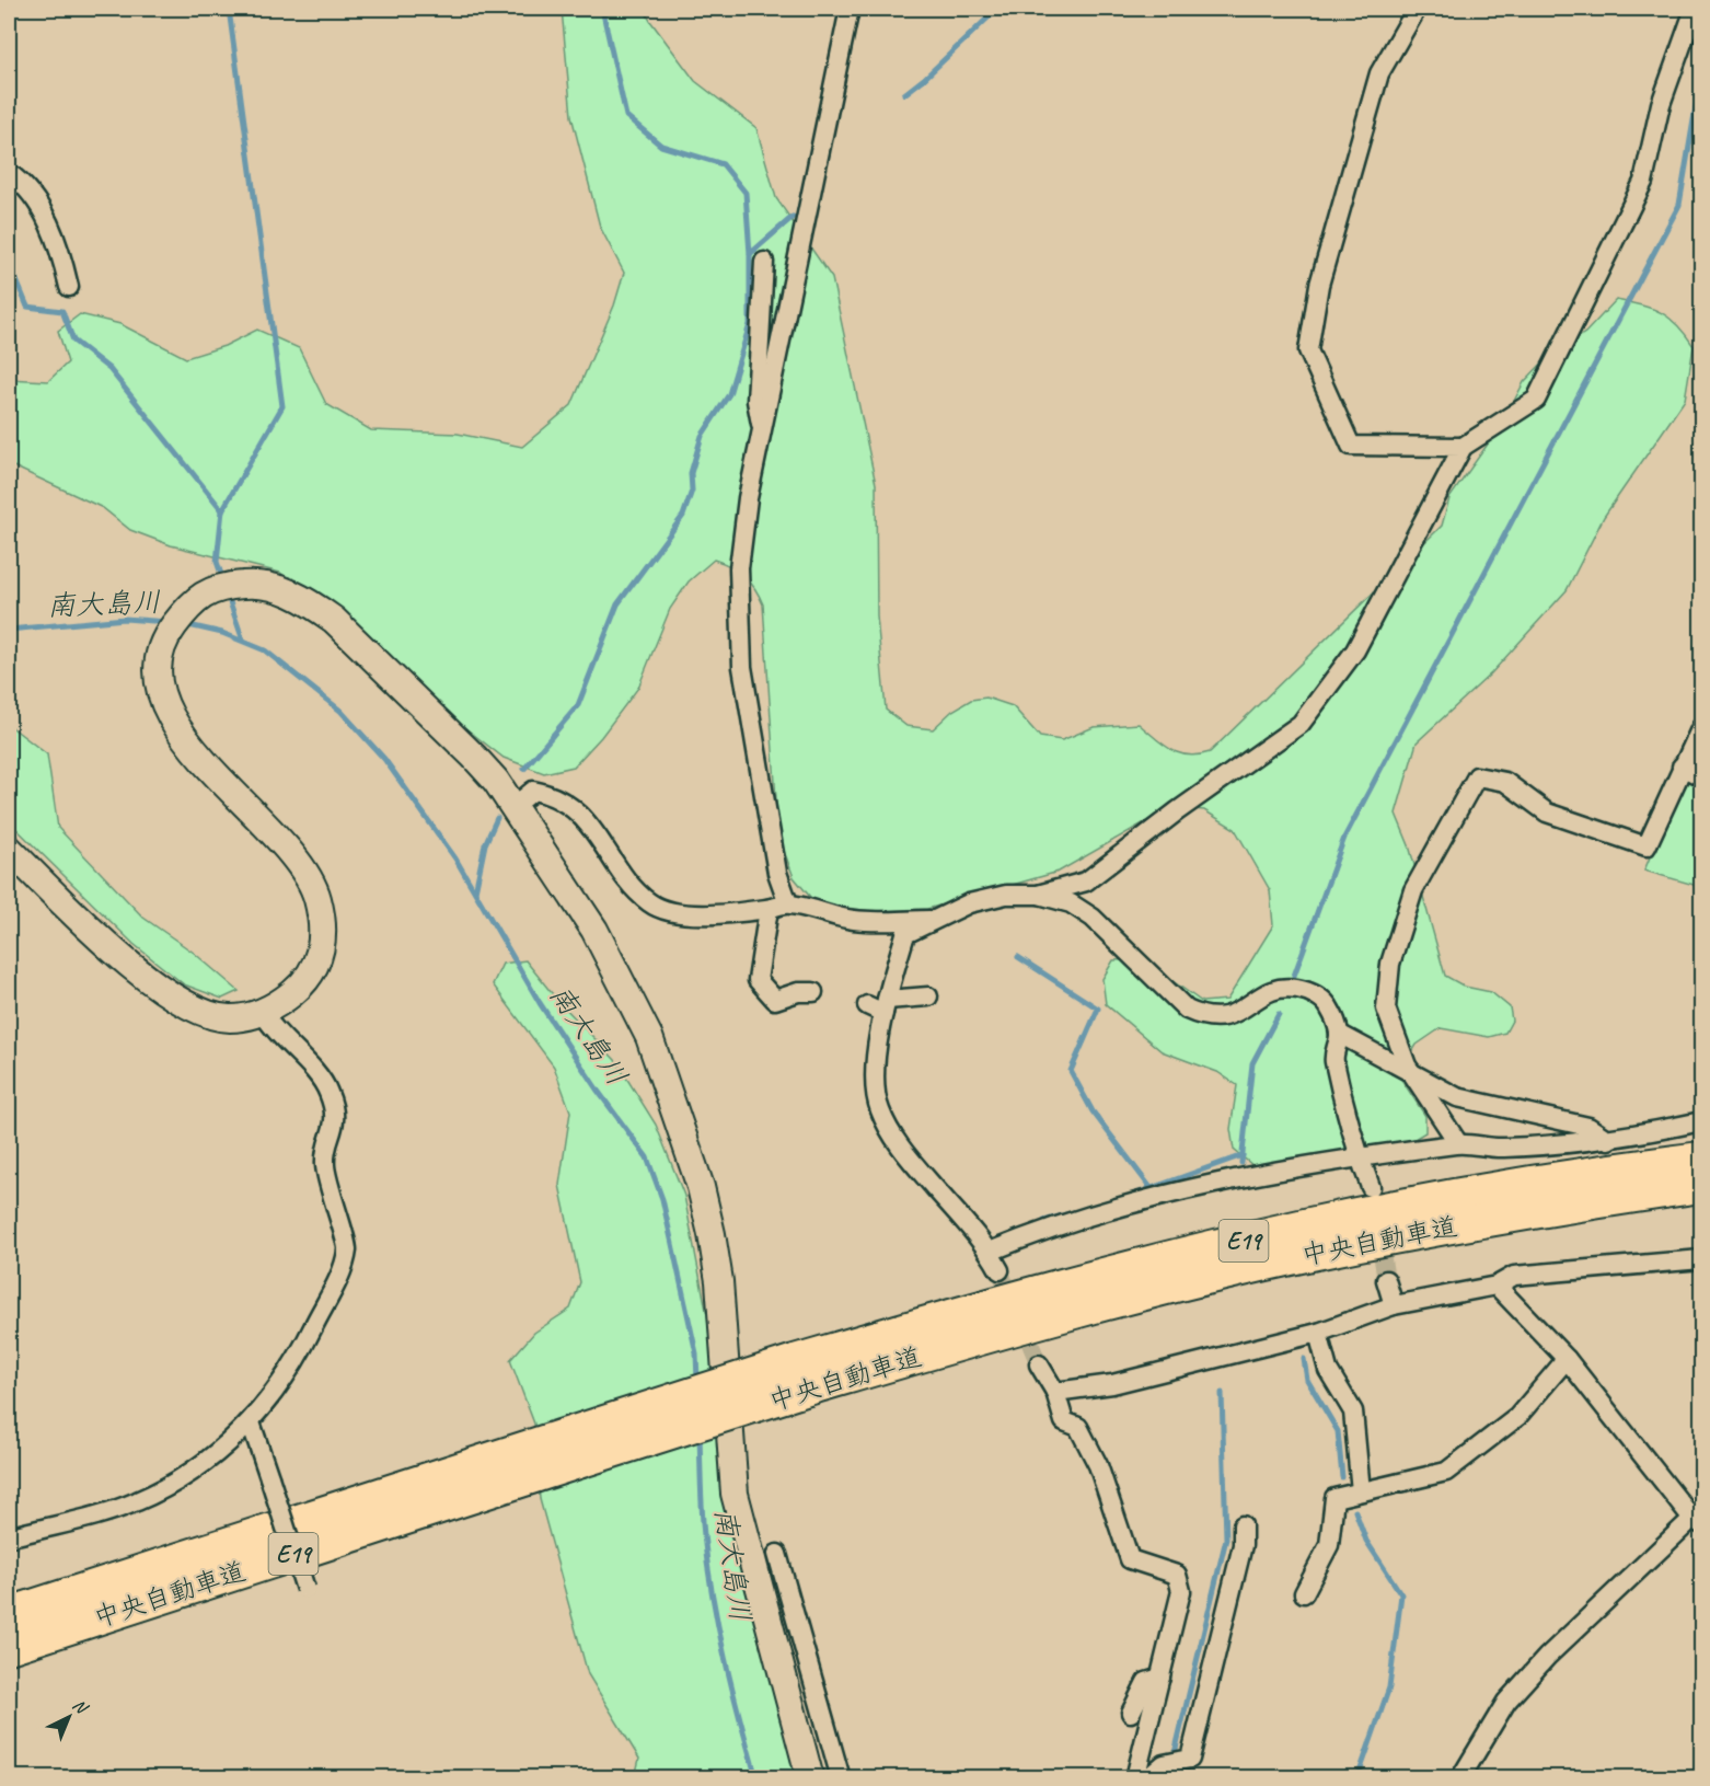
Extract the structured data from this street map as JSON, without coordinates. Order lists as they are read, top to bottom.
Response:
{
  "streets": {
    "highway": ["E19", "中央自動車道"]
  },
  "water": ["南大島川"],
  "north": "top right"
}
